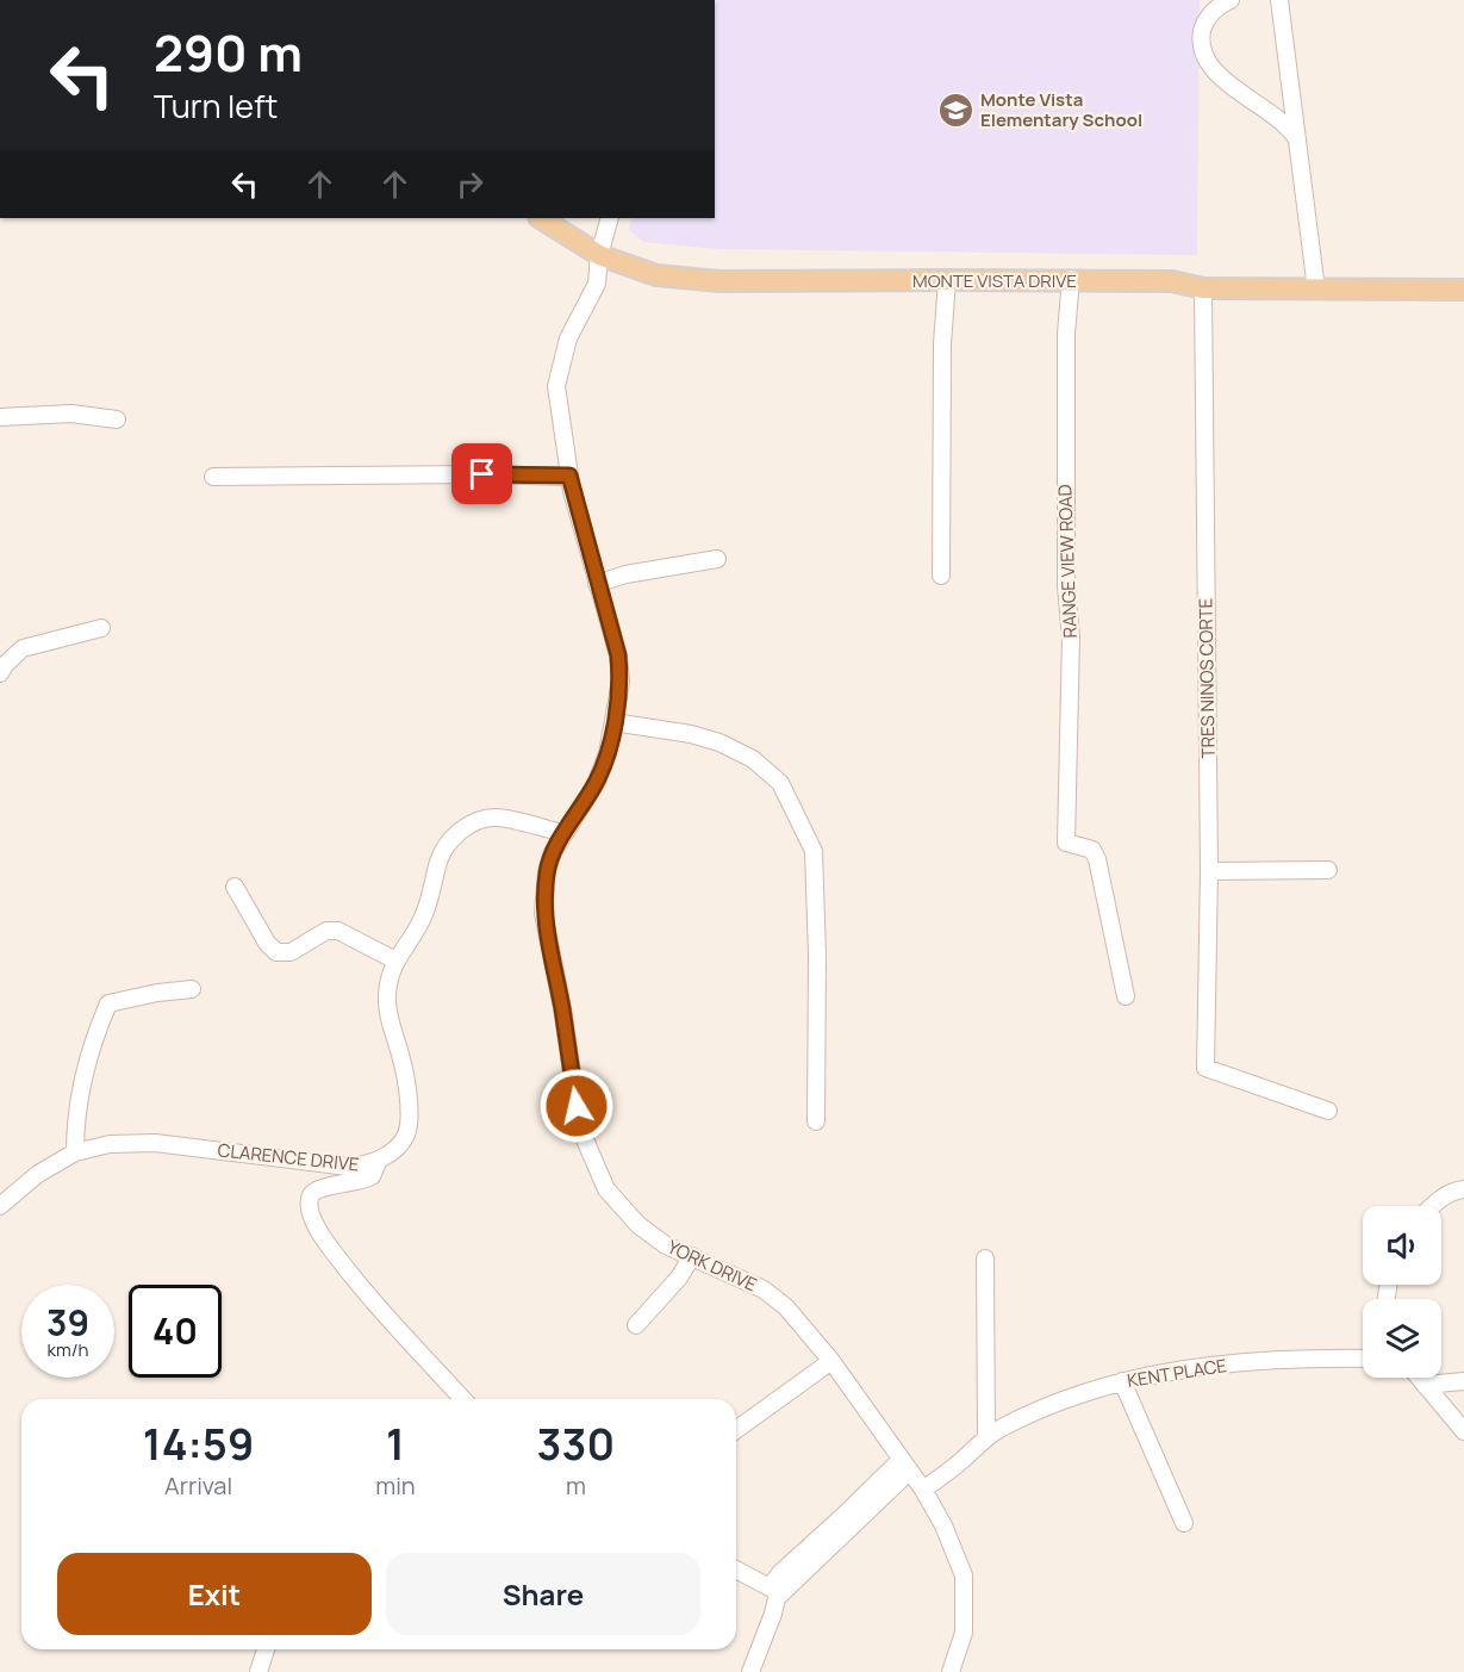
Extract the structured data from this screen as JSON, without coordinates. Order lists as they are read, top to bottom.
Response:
{
  "streets": {
    "main road": ["MONTE VISTA DRIVE"],
    "street": [
      "RANGE VIEW ROAD",
      "TRES NINOS CORTE",
      "CLARENCE DRIVE",
      "YORK DRIVE",
      "KENT PLACE"
    ]
  },
  "crossings": [
    ["MONTE VISTA DRIVE", "RANGE VIEW ROAD"],
    ["MONTE VISTA DRIVE", "TRES NINOS CORTE"],
    ["MONTE VISTA DRIVE", "YORK DRIVE"],
    ["CLARENCE DRIVE", "YORK DRIVE"],
    ["YORK DRIVE", "KENT PLACE"]
  ],
  "places": {
    "school or university": ["Monte Vista Elementary School"]
  },
  "page": {
    "turn": ["290 m", "Turn left"],
    "speed": "39 km/h",
    "limit": "40",
    "eta": [
      "14:59",
      "Arrival",
      "1",
      "min",
      "330",
      "m"
    ],
    "buttons": ["Exit", "Share"]
  }
}
